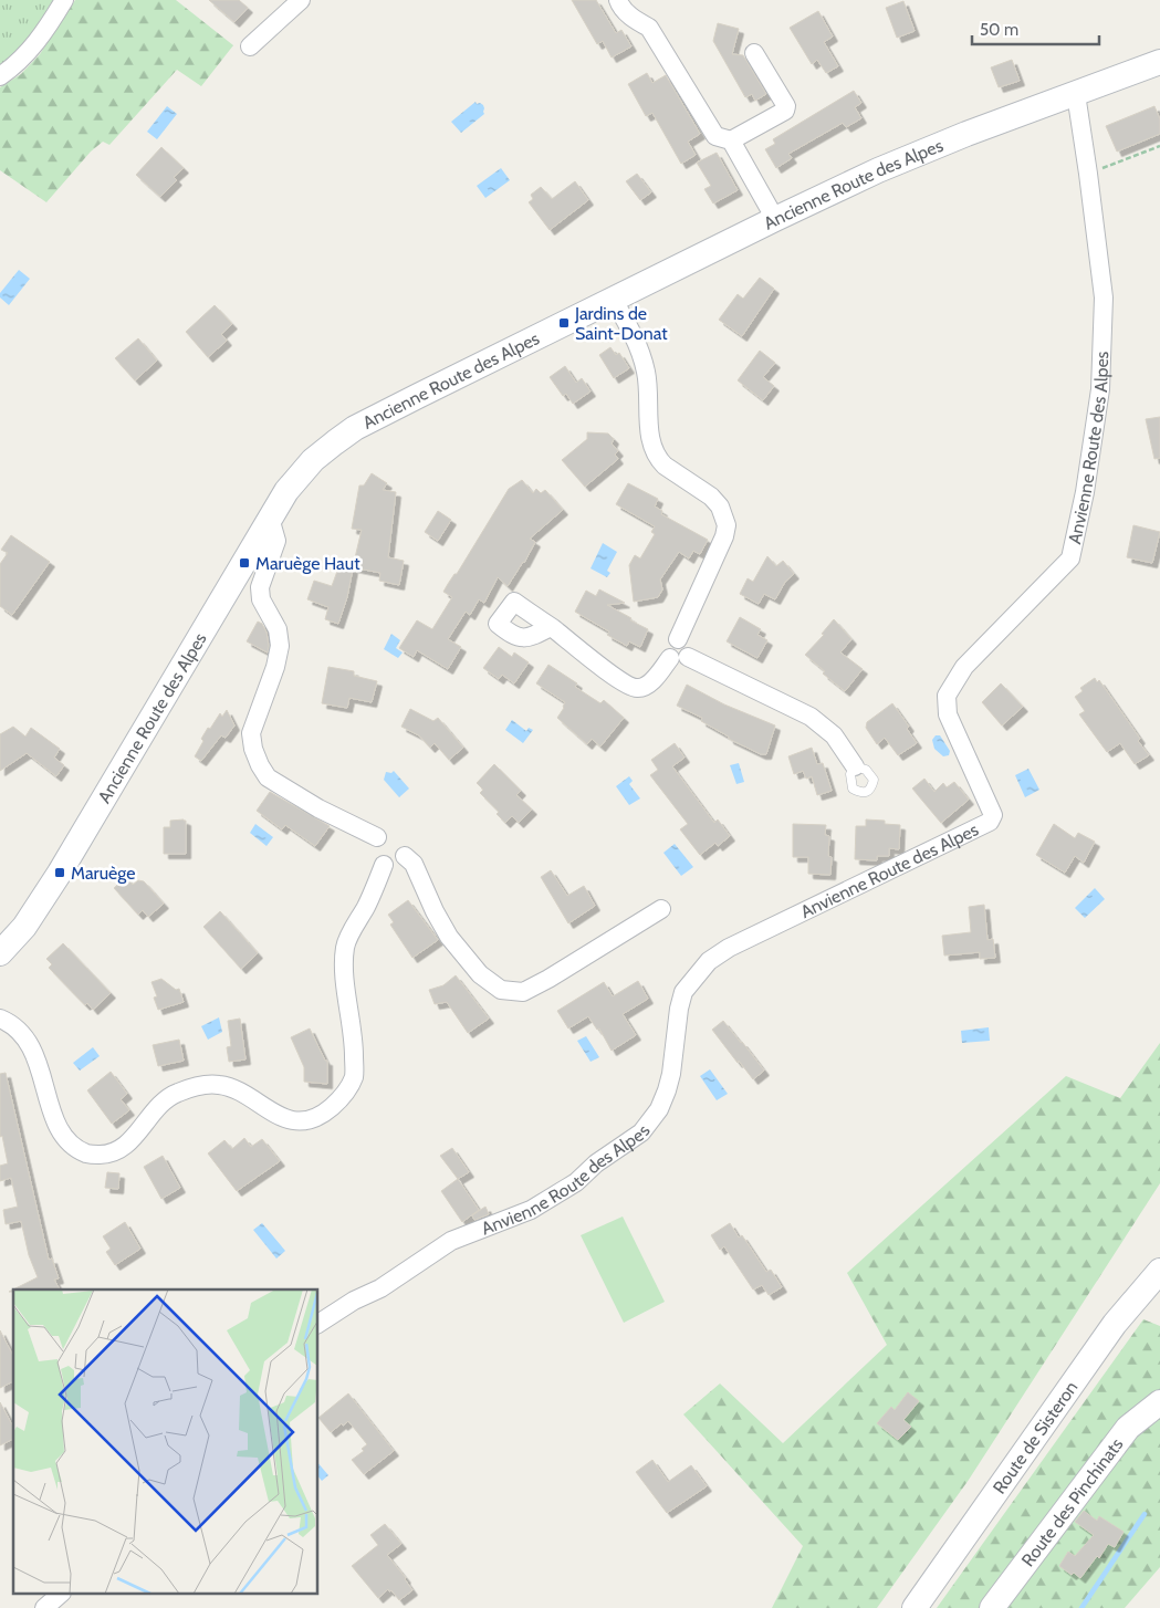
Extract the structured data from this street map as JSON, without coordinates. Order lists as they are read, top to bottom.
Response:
{
  "streets": {
    "main road": ["Ancienne Route des Alpes", "Route de Sisteron", "Route des Pinchinats"],
    "street": ["Anvienne Route des Alpes"]
  },
  "crossings": [
    ["Ancienne Route des Alpes", "Anvienne Route des Alpes"]
  ],
  "places": {
    "transit": ["Jardins de Saint-Donat", "Maruège Haut", "Maruège"]
  },
  "scale_bar": "50 m"
}
